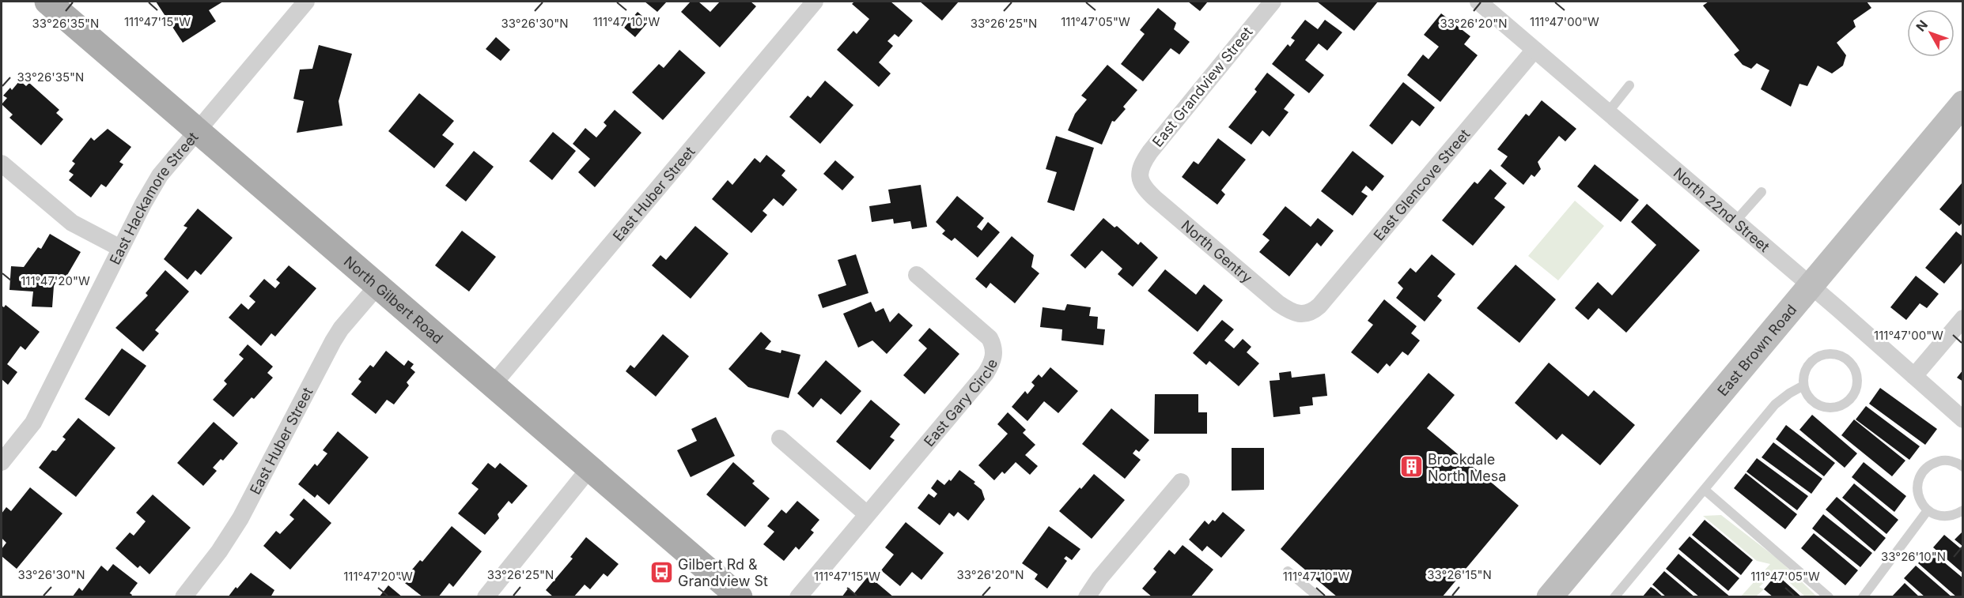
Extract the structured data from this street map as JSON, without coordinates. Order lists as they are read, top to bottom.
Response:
{
  "streets": {
    "main road": ["North Gilbert Road", "East Brown Road"],
    "street": [
      "East Grandview Street",
      "East Glencove Street",
      "East Huber Street",
      "East Hackamore Street",
      "North 22nd Street",
      "North Gentry",
      "East Gary Circle"
    ]
  },
  "crossings": [
    ["East Grandview Street", "North Gentry"],
    ["East Glencove Street", "North 22nd Street"],
    ["East Glencove Street", "North Gentry"],
    ["East Huber Street", "North Gilbert Road"],
    ["East Hackamore Street", "North Gilbert Road"],
    ["North 22nd Street", "East Brown Road"]
  ],
  "places": {
    "building": ["Brookdale North Mesa"],
    "bus stop": ["Gilbert Rd & Grandview St"]
  },
  "north": "top left",
  "coordinates": [
    "111°47'15\"W",
    "111°47'10\"W",
    "111°47'05\"W",
    "111°47'00\"W",
    "33°26'35\"N",
    "33°26'30\"N",
    "33°26'25\"N",
    "33°26'20\"N",
    "111°47'20\"W",
    "33°26'10\"N",
    "33°26'15\"N"
  ]
}
